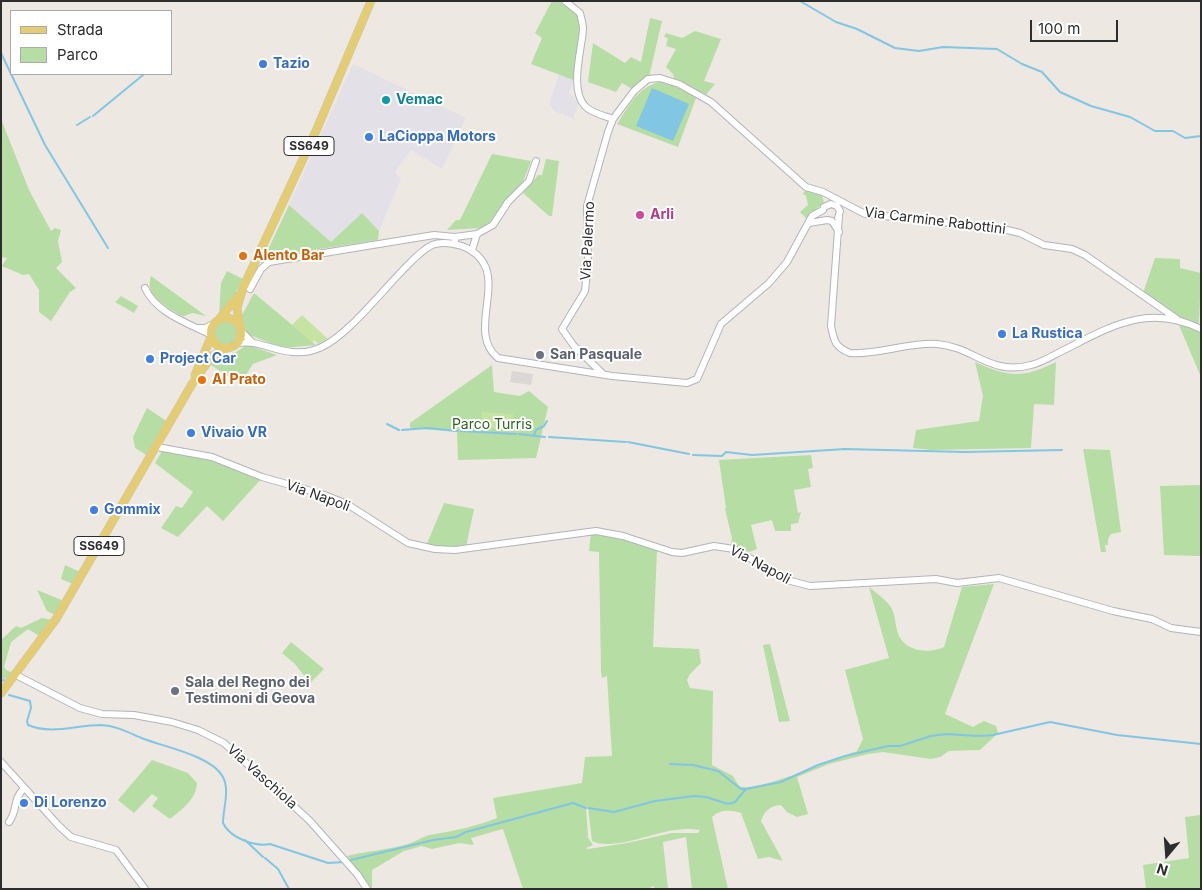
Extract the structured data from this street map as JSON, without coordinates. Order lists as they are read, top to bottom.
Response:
{
  "streets": {
    "main road": ["SS649"],
    "street": [
      "Via Carmine Rabottini",
      "Via Palermo",
      "Via Napoli",
      "Via Vaschiola"
    ]
  },
  "crossings": [
    ["SS649", "Via Napoli"],
    ["SS649", "Via Vaschiola"],
    ["Via Carmine Rabottini", "Via Palermo"]
  ],
  "parks": ["Parco Turris"],
  "places": [
    "Tazio",
    "Vemac",
    "LaCioppa Motors",
    "Arli",
    "Alento Bar",
    "La Rustica",
    "San Pasquale",
    "Project Car",
    "Al Prato",
    "Vivaio VR",
    "Gommix",
    "Sala del Regno dei Testimoni di Geova",
    "Di Lorenzo"
  ],
  "legend": ["Strada", "Parco"],
  "scale_bar": "100 m",
  "north": "bottom"
}
